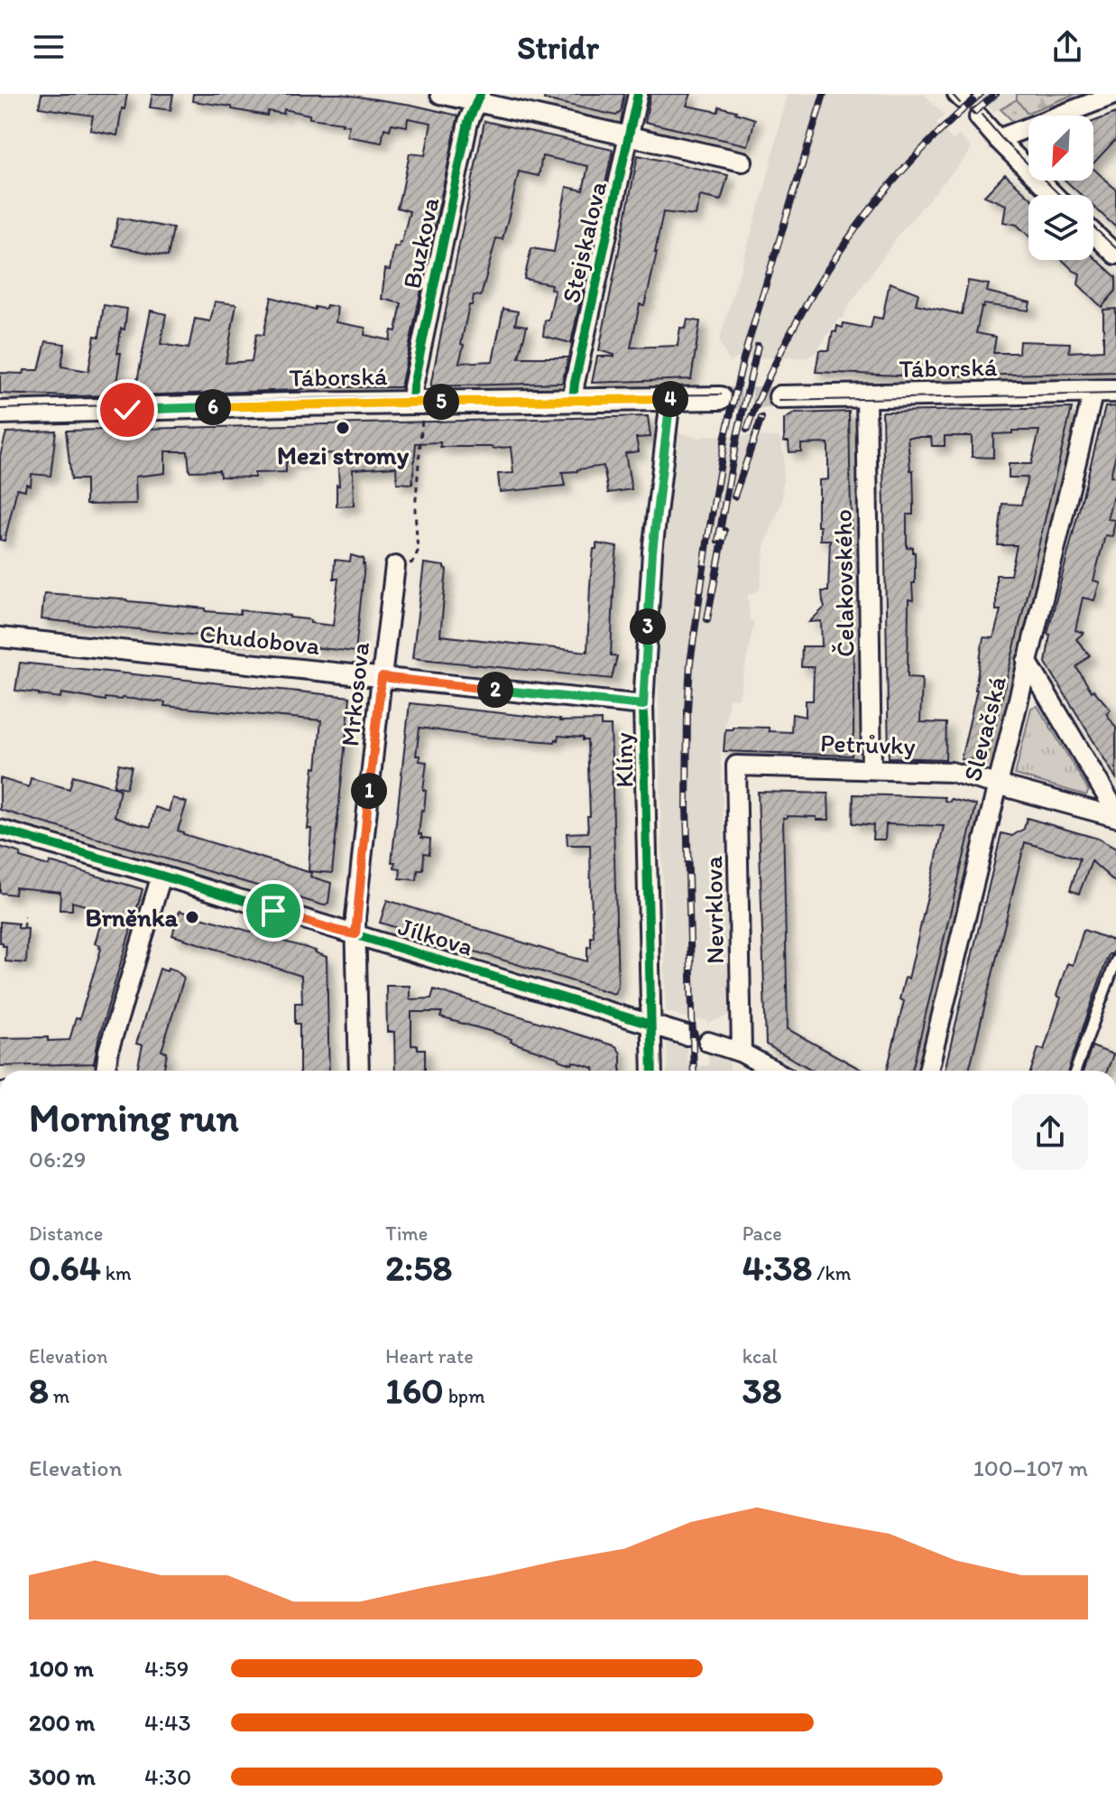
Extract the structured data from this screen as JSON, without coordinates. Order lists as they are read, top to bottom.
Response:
{
  "streets": {
    "street": [
      "Stejskalova",
      "Buzkova",
      "Táborská",
      "Čelakovského",
      "Chudobova",
      "Mrkosova",
      "Slevačská",
      "Petrůvky",
      "Klíny",
      "Nevrklova",
      "Jílkova"
    ]
  },
  "crossings": [
    ["Stejskalova", "Táborská"],
    ["Buzkova", "Táborská"],
    ["Táborská", "Čelakovského"],
    ["Táborská", "Slevačská"],
    ["Táborská", "Klíny"],
    ["Čelakovského", "Petrůvky"],
    ["Chudobova", "Mrkosova"],
    ["Chudobova", "Klíny"],
    ["Mrkosova", "Jílkova"],
    ["Slevačská", "Petrůvky"],
    ["Petrůvky", "Nevrklova"],
    ["Klíny", "Jílkova"]
  ],
  "places": ["Mezi stromy", "Brněnka"],
  "north": "bottom left",
  "page": {
    "header": "Stridr",
    "pins": [
      "4",
      "5",
      "6",
      "3",
      "2",
      "1"
    ],
    "heading": ["Morning run", "06:29"],
    "stats": [
      ["Distance", "0.64 km"],
      ["Time", "2:58"],
      ["Pace", "4:38 /km"],
      ["Elevation", "8 m"],
      ["Heart rate", "160 bpm"],
      ["kcal", "38"]
    ],
    "chart": ["Elevation", "100–107 m"],
    "list": [
      {
        "name": "100 m",
        "note": "4:59"
      },
      {
        "name": "200 m",
        "note": "4:43"
      },
      {
        "name": "300 m",
        "note": "4:30"
      }
    ]
  }
}
